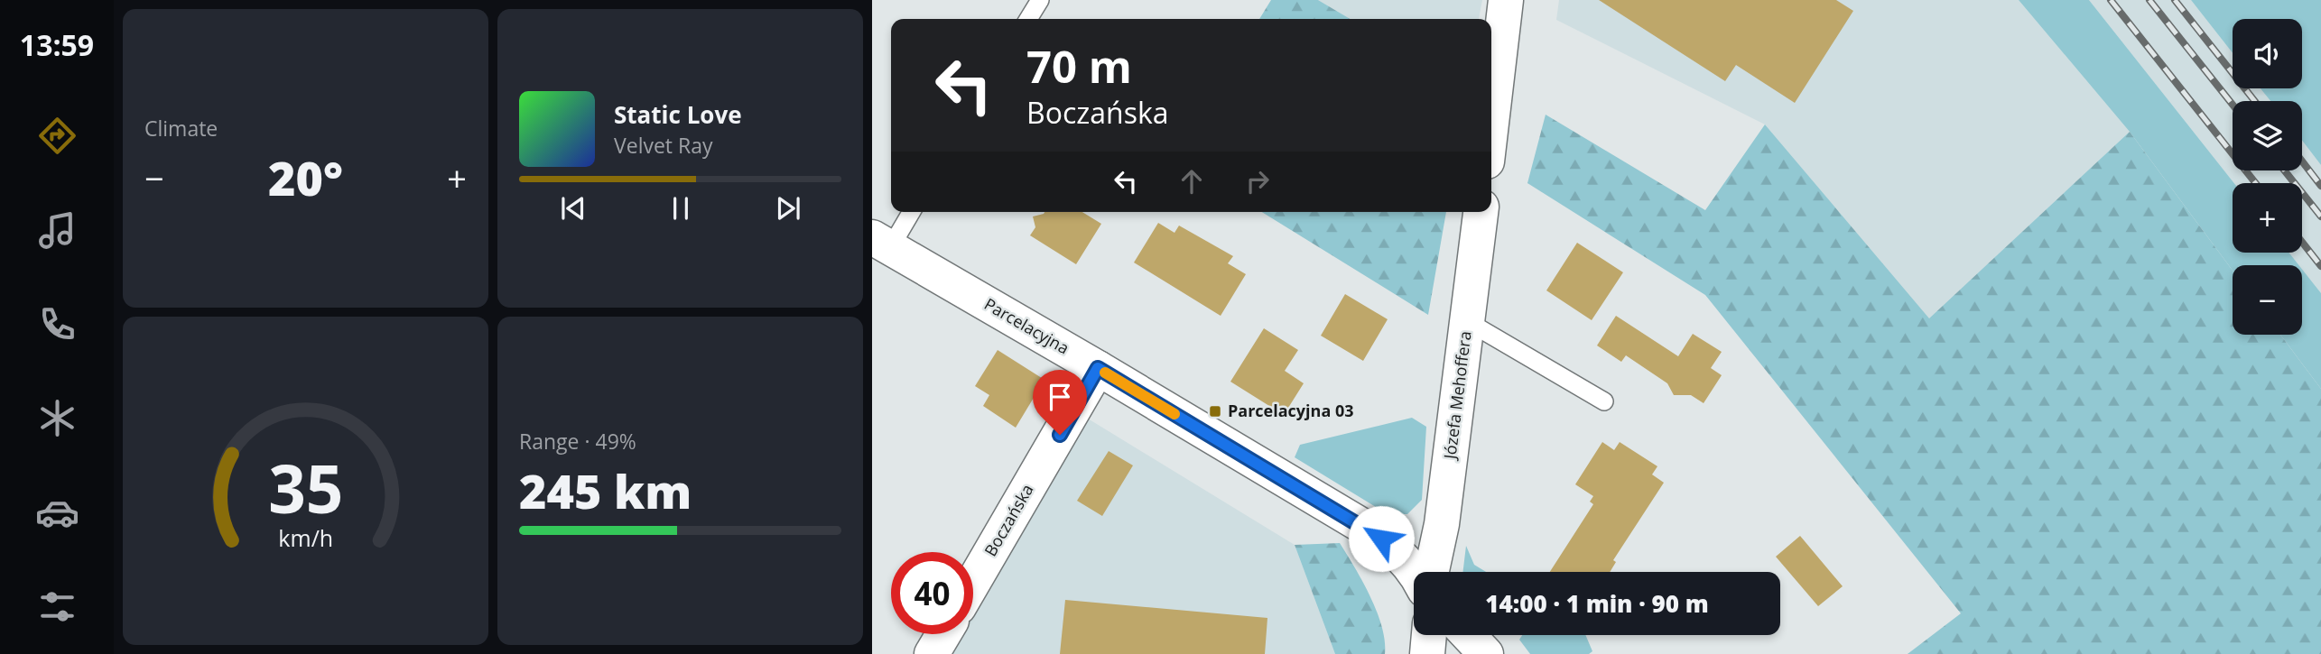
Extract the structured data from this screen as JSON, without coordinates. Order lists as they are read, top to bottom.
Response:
{
  "streets": {
    "street": ["Parcelacyjna", "Józefa Mehoffera", "Boczańska"]
  },
  "crossings": [
    ["Parcelacyjna", "Boczańska"]
  ],
  "places": {
    "transit": ["Parcelacyjna 03"]
  },
  "page": {
    "tabs": "13:59",
    "tile": [
      "Climate",
      ["Range · 49%", "245 km"]
    ],
    "map_buttons": ["+", "−"],
    "turn": ["70 m", "Boczańska"],
    "song": ["Static Love", "Velvet Ray"],
    "heat": ["−", "20°", "+"],
    "limit": "40",
    "trip": "14:00 · 1 min · 90 m",
    "gauge": ["35", "km/h"]
  }
}
